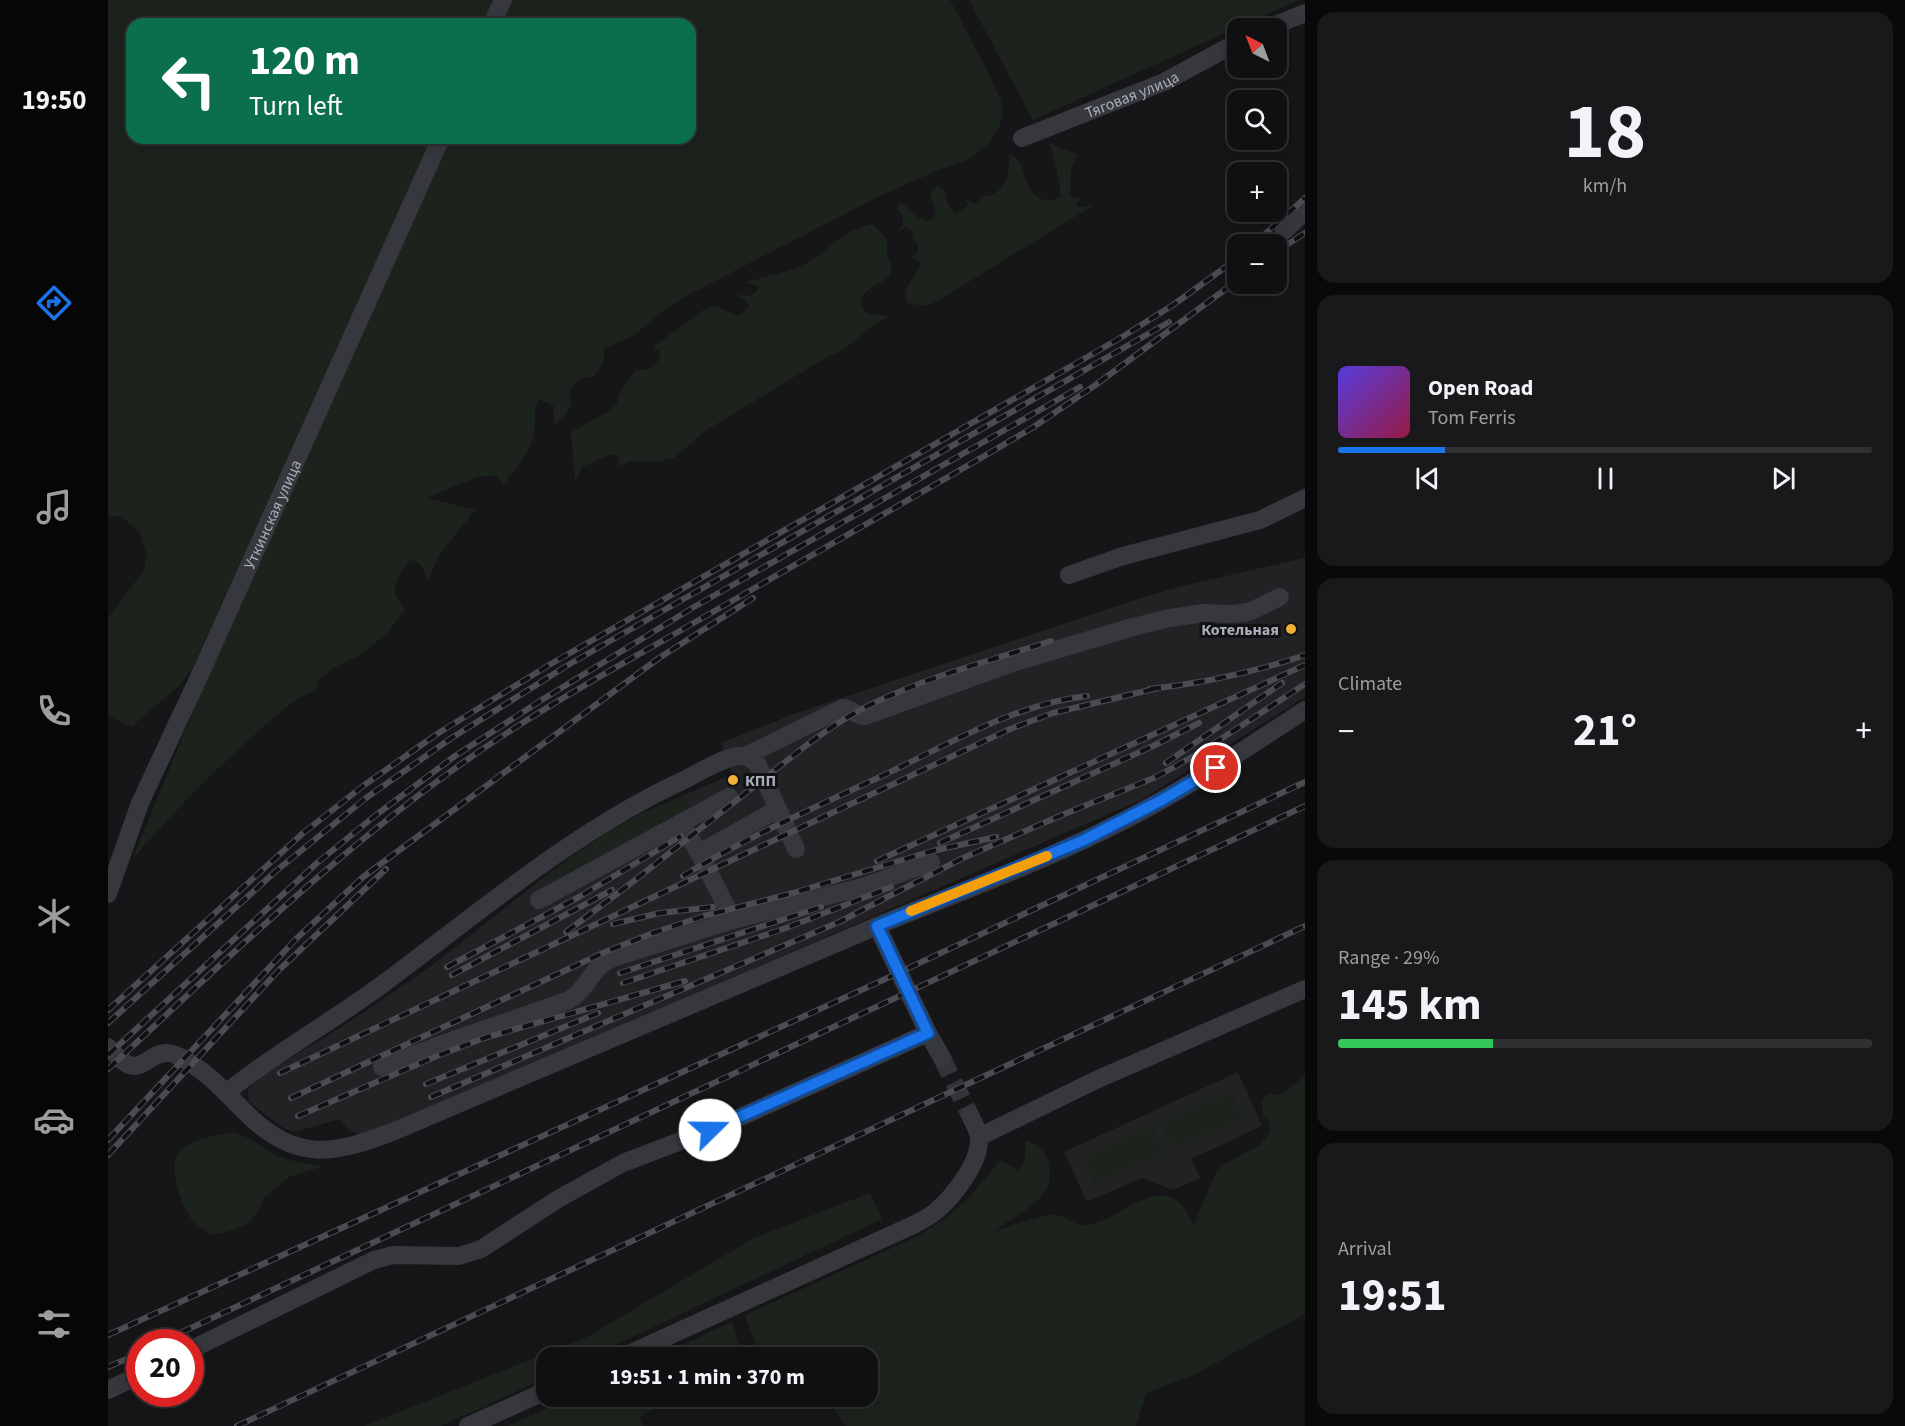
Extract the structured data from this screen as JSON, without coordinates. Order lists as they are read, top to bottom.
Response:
{
  "streets": {
    "street": ["Тяговая улица", "Уткинская улица"]
  },
  "places": ["Котельная", "КПП"],
  "north": "top left",
  "page": {
    "tabs": "19:50",
    "tile": [
      ["18", "km/h"],
      "Climate",
      ["Range · 29%", "145 km"],
      ["Arrival", "19:51"]
    ],
    "map_buttons": ["+", "−"],
    "turn": ["120 m", "Turn left"],
    "song": ["Open Road", "Tom Ferris"],
    "heat": ["−", "21°", "+"],
    "limit": "20",
    "trip": "19:51 · 1 min · 370 m"
  }
}
